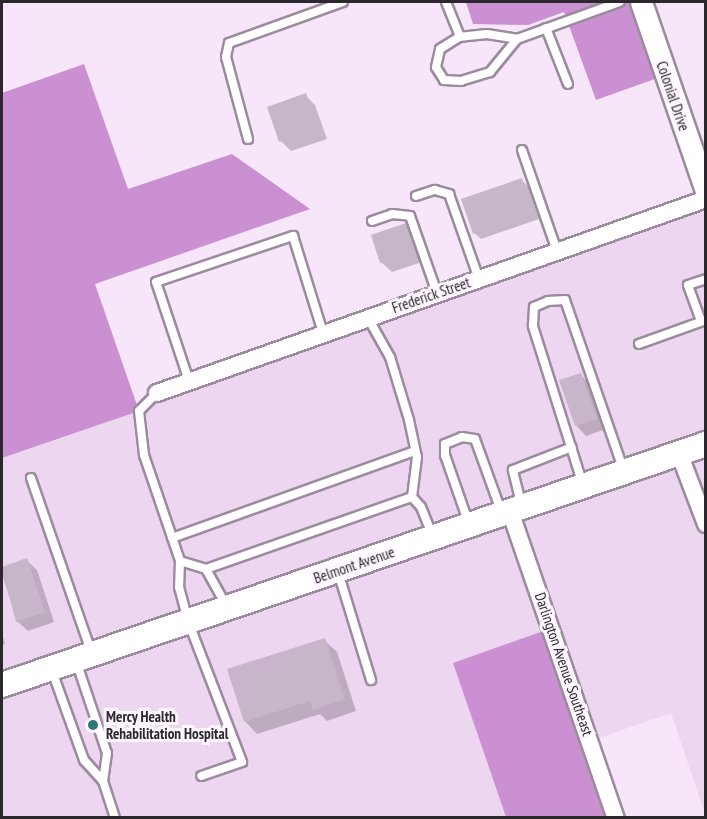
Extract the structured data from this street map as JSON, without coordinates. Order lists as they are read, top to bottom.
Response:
{
  "streets": {
    "main road": ["Belmont Avenue"],
    "street": ["Colonial Drive", "Frederick Street", "Darlington Avenue Southeast"]
  },
  "crossings": [
    ["Belmont Avenue", "Darlington Avenue Southeast"]
  ],
  "places": ["Mercy Health Rehabilitation Hospital"]
}
